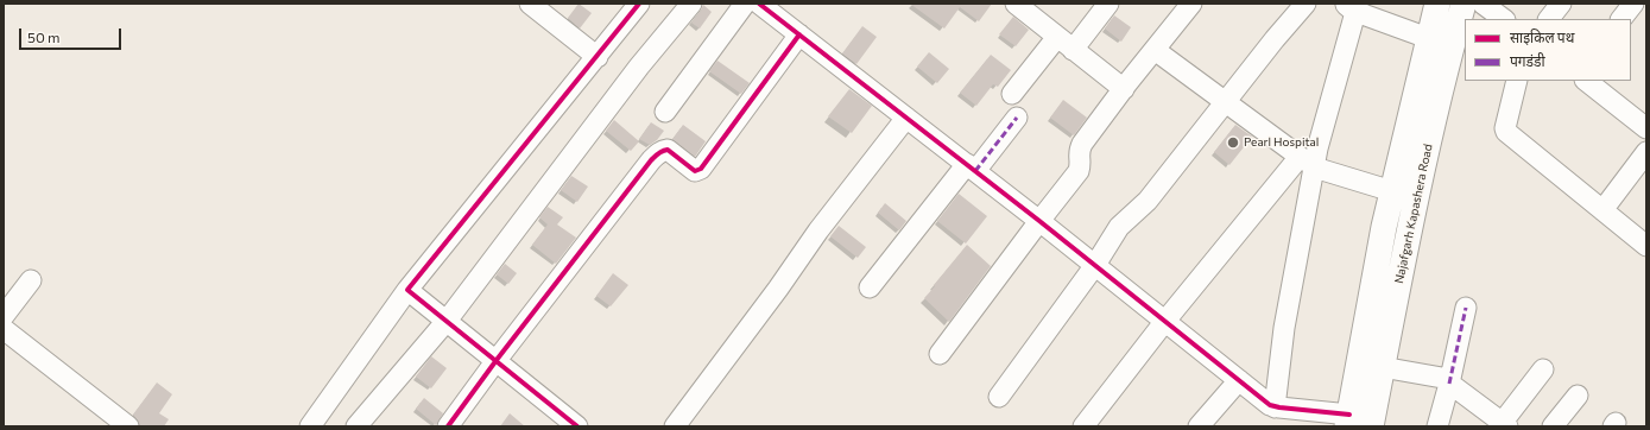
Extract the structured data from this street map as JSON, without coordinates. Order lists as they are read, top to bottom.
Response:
{
  "streets": {
    "main road": ["Najafgarh Kapashera Road"]
  },
  "places": ["Pearl Hospital"],
  "legend": ["साइकिल पथ", "पगडंडी"],
  "scale_bar": "50 m"
}
